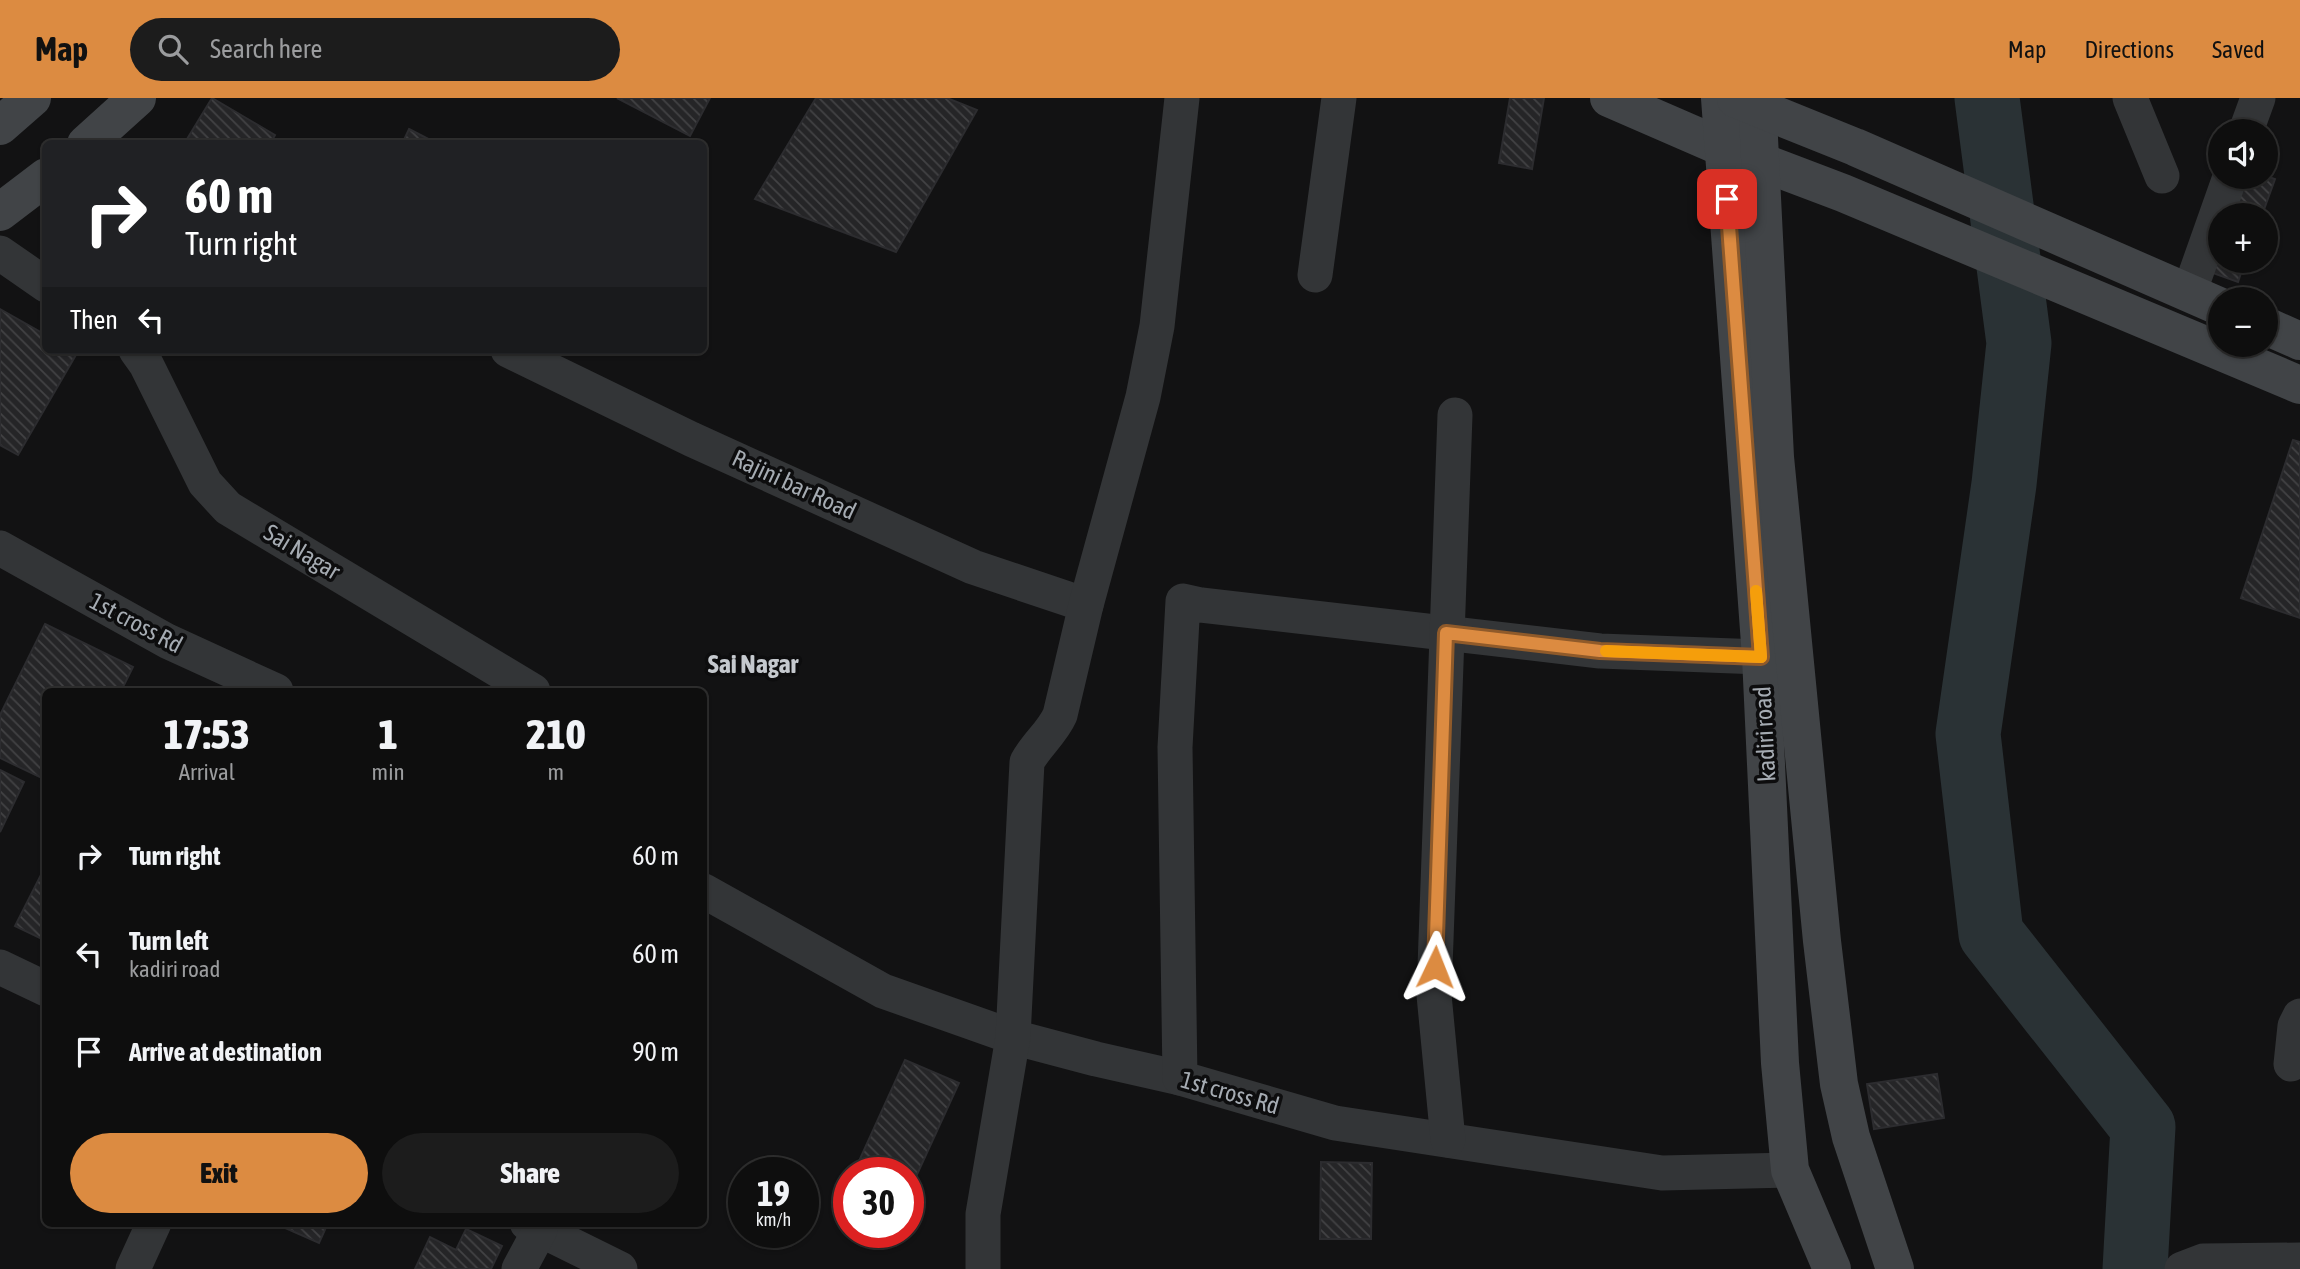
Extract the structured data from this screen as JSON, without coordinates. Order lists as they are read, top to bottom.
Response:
{
  "streets": {
    "main road": ["kadiri road"],
    "street": ["Rajini bar Road", "Sai Nagar", "1st cross Rd"]
  },
  "crossings": [
    ["1st cross Rd", "kadiri road"]
  ],
  "districts": ["Sai Nagar"],
  "page": {
    "header": "Map",
    "search": "Search here",
    "nav": ["Map", "Directions", "Saved"],
    "map_buttons": ["+", "−"],
    "turn": ["60 m", "Turn right"],
    "then": "Then",
    "eta": [
      "17:53",
      "Arrival",
      "1",
      "min",
      "210",
      "m"
    ],
    "list": [
      {
        "name": "Turn right",
        "value": "60 m"
      },
      {
        "name": "Turn left",
        "note": "kadiri road",
        "value": "60 m"
      },
      {
        "name": "Arrive at destination",
        "value": "90 m"
      }
    ],
    "buttons": ["Exit", "Share"],
    "speed": "19 km/h",
    "limit": "30"
  }
}
